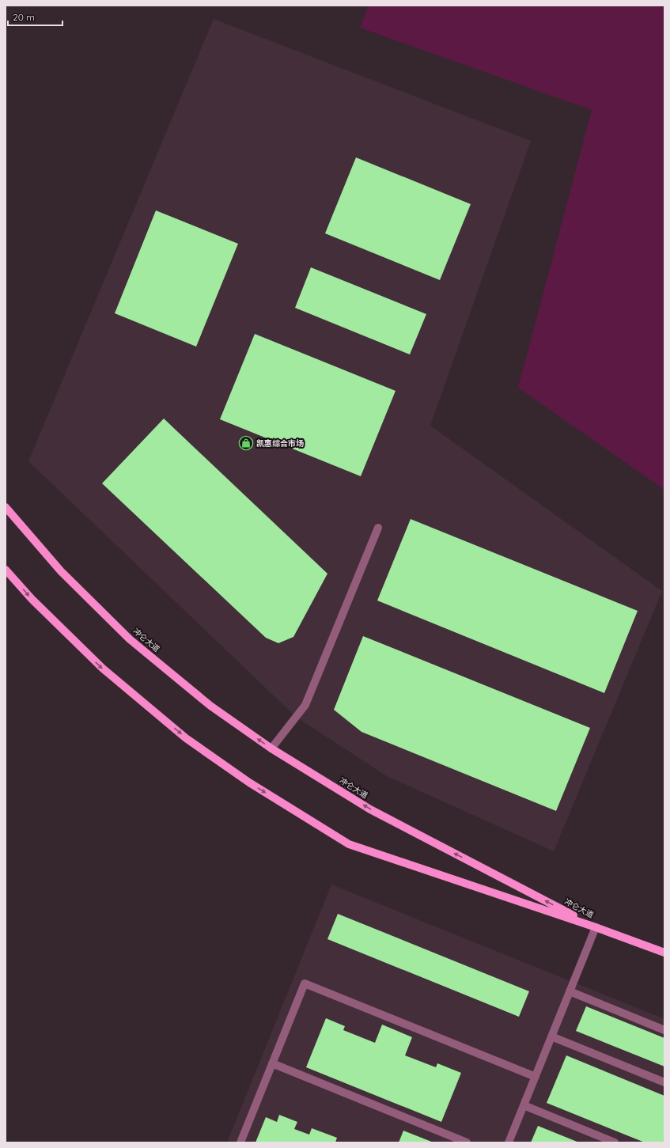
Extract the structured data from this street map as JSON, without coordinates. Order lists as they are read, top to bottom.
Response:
{
  "streets": {
    "main road": ["冲仑大道"]
  },
  "places": {
    "shop": ["凯惠综合市场"]
  },
  "scale_bar": "20 m"
}
